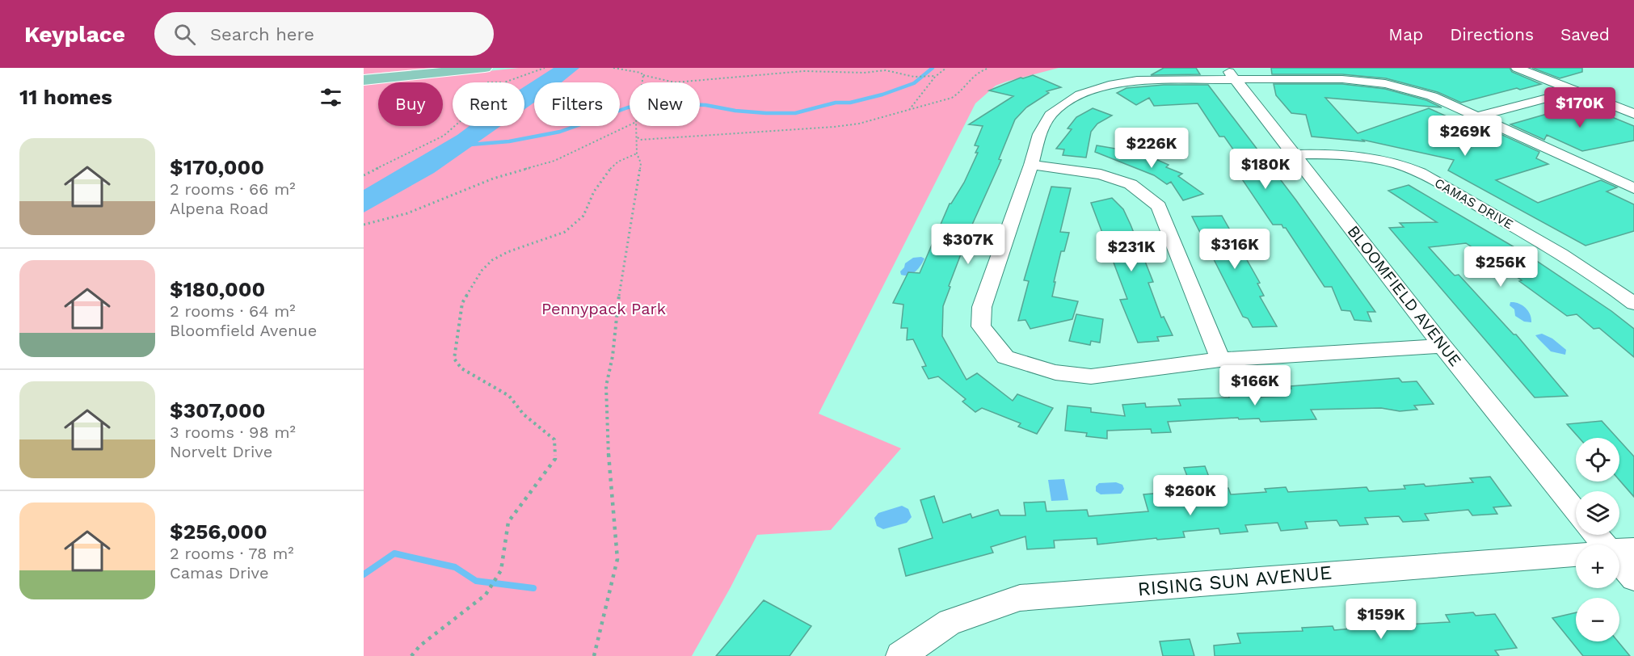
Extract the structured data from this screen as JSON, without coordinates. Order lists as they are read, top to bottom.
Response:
{
  "streets": {
    "street": ["CAMAS DRIVE", "BLOOMFIELD AVENUE", "RISING SUN AVENUE"]
  },
  "crossings": [
    ["CAMAS DRIVE", "BLOOMFIELD AVENUE"]
  ],
  "parks": ["Pennypack Park"],
  "page": {
    "header": "Keyplace",
    "search": "Search here",
    "nav": ["Map", "Directions", "Saved"],
    "heading": "11 homes",
    "chip": [
      "Buy",
      "Rent",
      "Filters",
      "New"
    ],
    "price": [
      "$170K",
      "$269K",
      "$226K",
      "$180K",
      "$307K",
      "$316K",
      "$231K",
      "$256K",
      "$166K",
      "$260K",
      "$159K"
    ],
    "list": [
      {
        "name": "$170,000",
        "note": "2 rooms · 66 m² · Alpena Road"
      },
      {
        "name": "$180,000",
        "note": "2 rooms · 64 m² · Bloomfield Avenue"
      },
      {
        "name": "$307,000",
        "note": "3 rooms · 98 m² · Norvelt Drive"
      },
      {
        "name": "$256,000",
        "note": "2 rooms · 78 m² · Camas Drive"
      }
    ],
    "map_buttons": ["+", "−"]
  }
}
